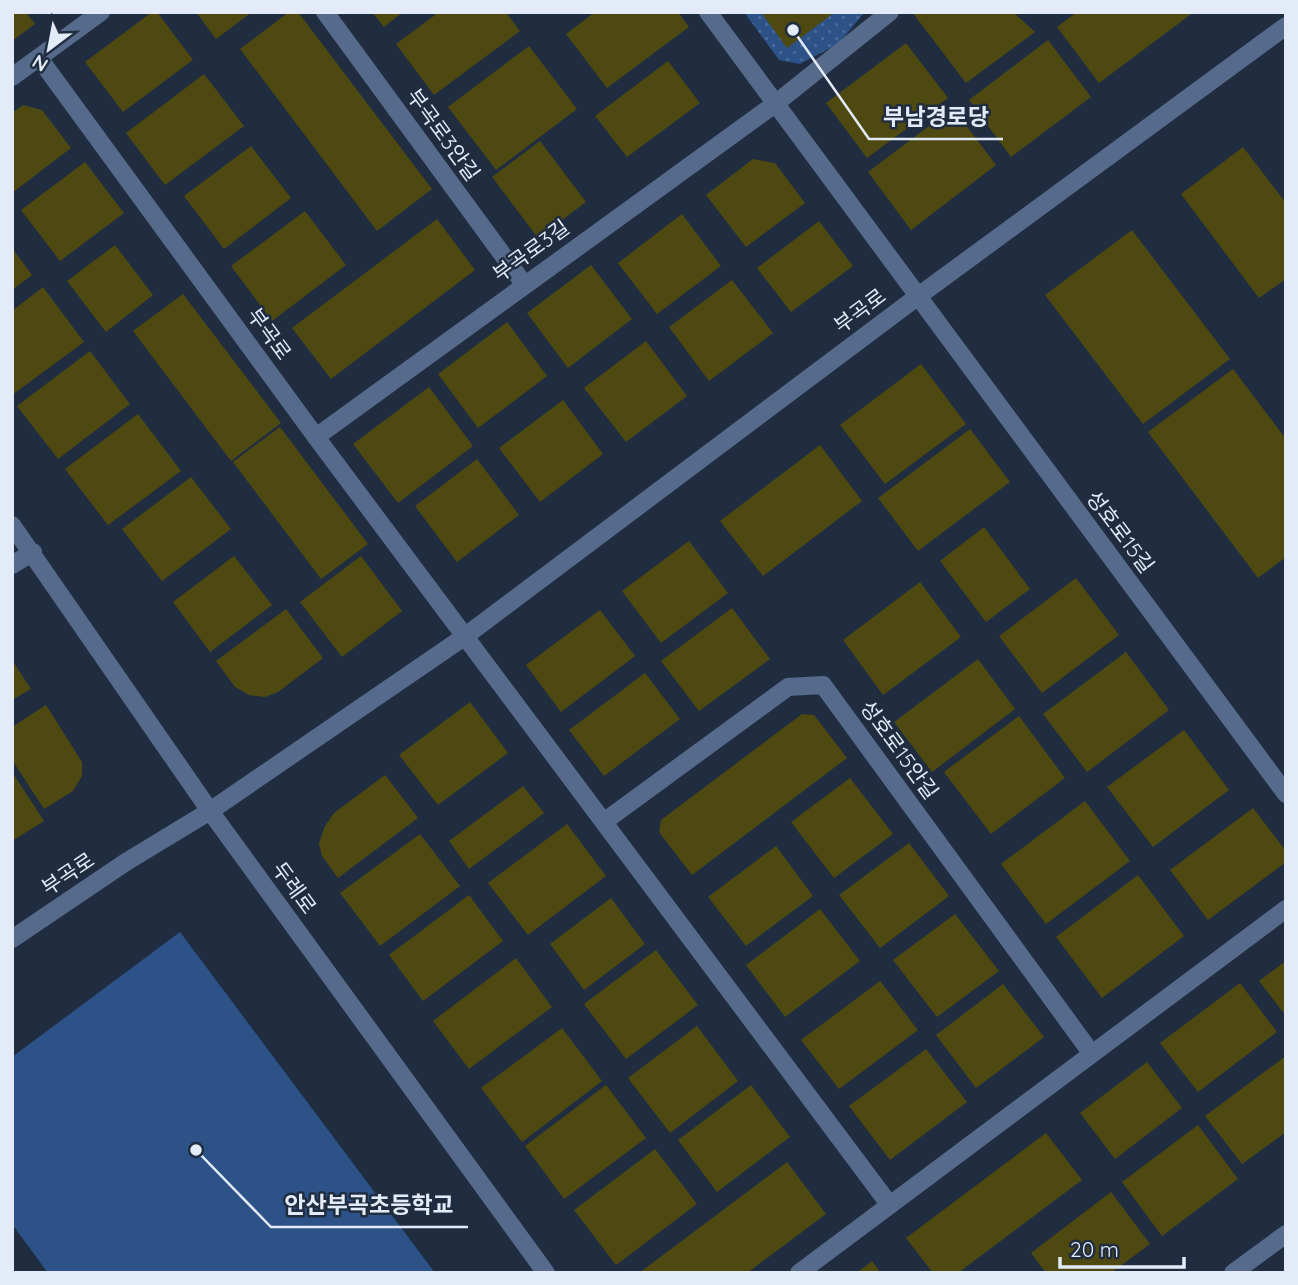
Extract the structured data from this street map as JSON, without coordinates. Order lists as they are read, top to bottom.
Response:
{
  "streets": {
    "street": [
      "부곡로3안길",
      "부곡로3길",
      "부곡로",
      "성호로15길",
      "성호로15안길",
      "두레로"
    ]
  },
  "crossings": [
    ["부곡로3안길", "부곡로3길"],
    ["부곡로3길", "부곡로"],
    ["부곡로", "성호로15길"],
    ["부곡로", "두레로"]
  ],
  "places": ["부남경로당", "안산부곡초등학교"],
  "scale_bar": "20 m",
  "north": "bottom left"
}
